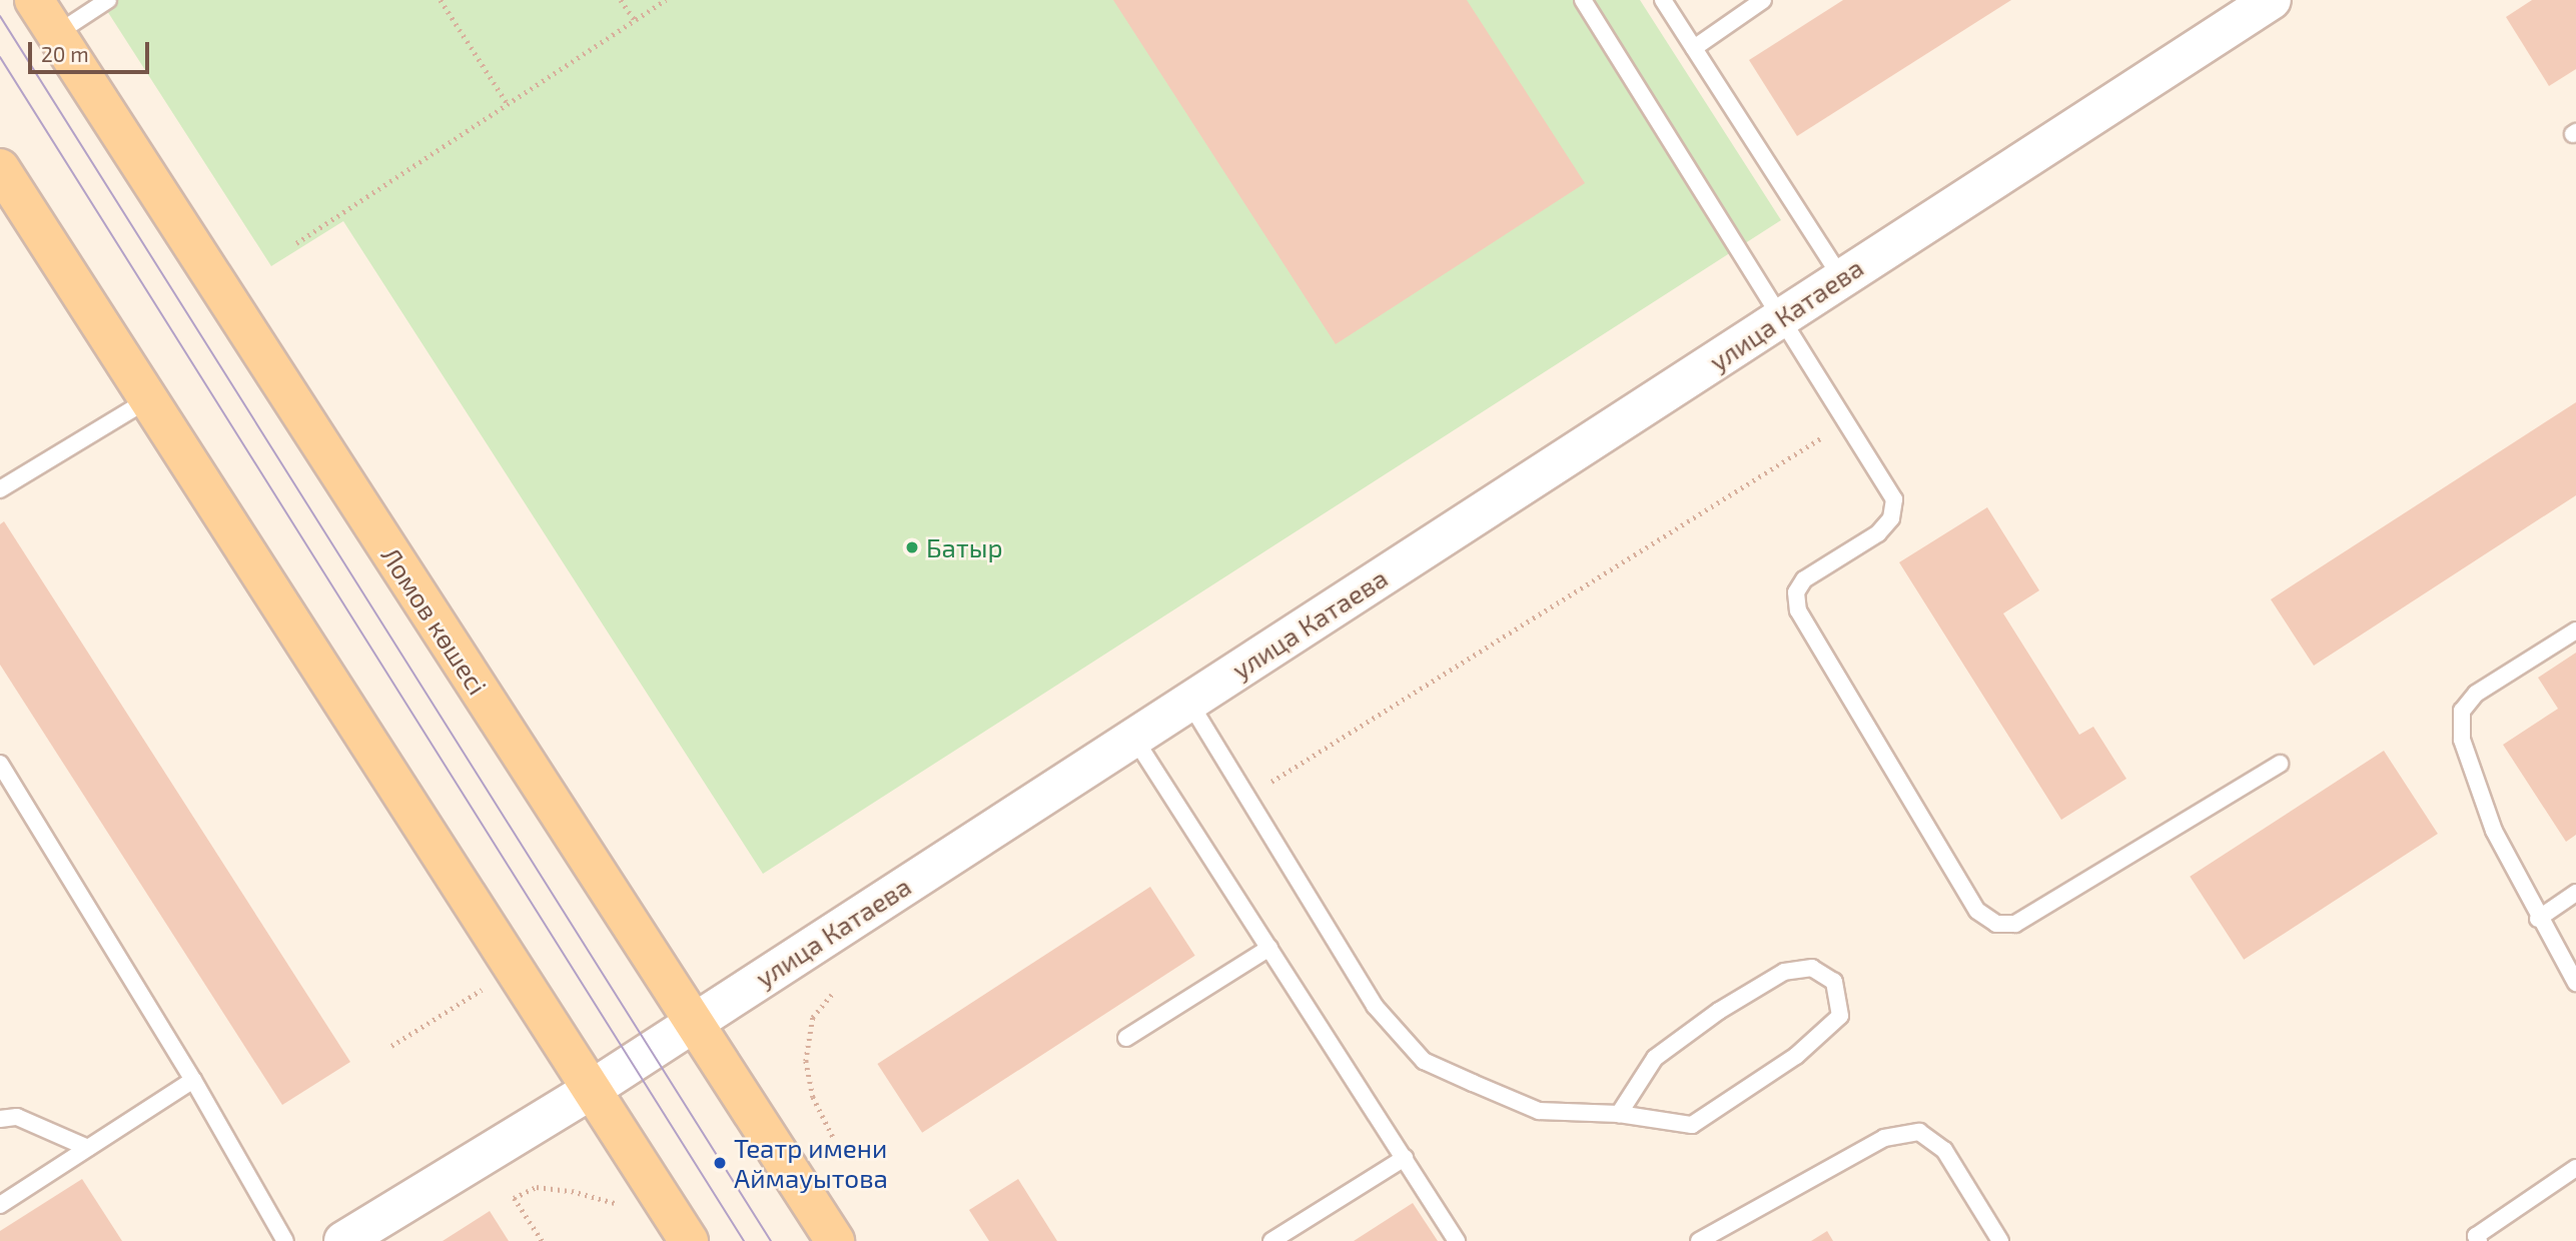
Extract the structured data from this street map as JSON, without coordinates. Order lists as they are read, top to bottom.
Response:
{
  "streets": {
    "main road": ["Ломов көшесі"],
    "street": ["улица Катаева"]
  },
  "crossings": [
    ["улица Катаева", "Ломов көшесі"]
  ],
  "places": ["Батыр", "Театр имени Аймауытова"],
  "scale_bar": "20 m"
}
